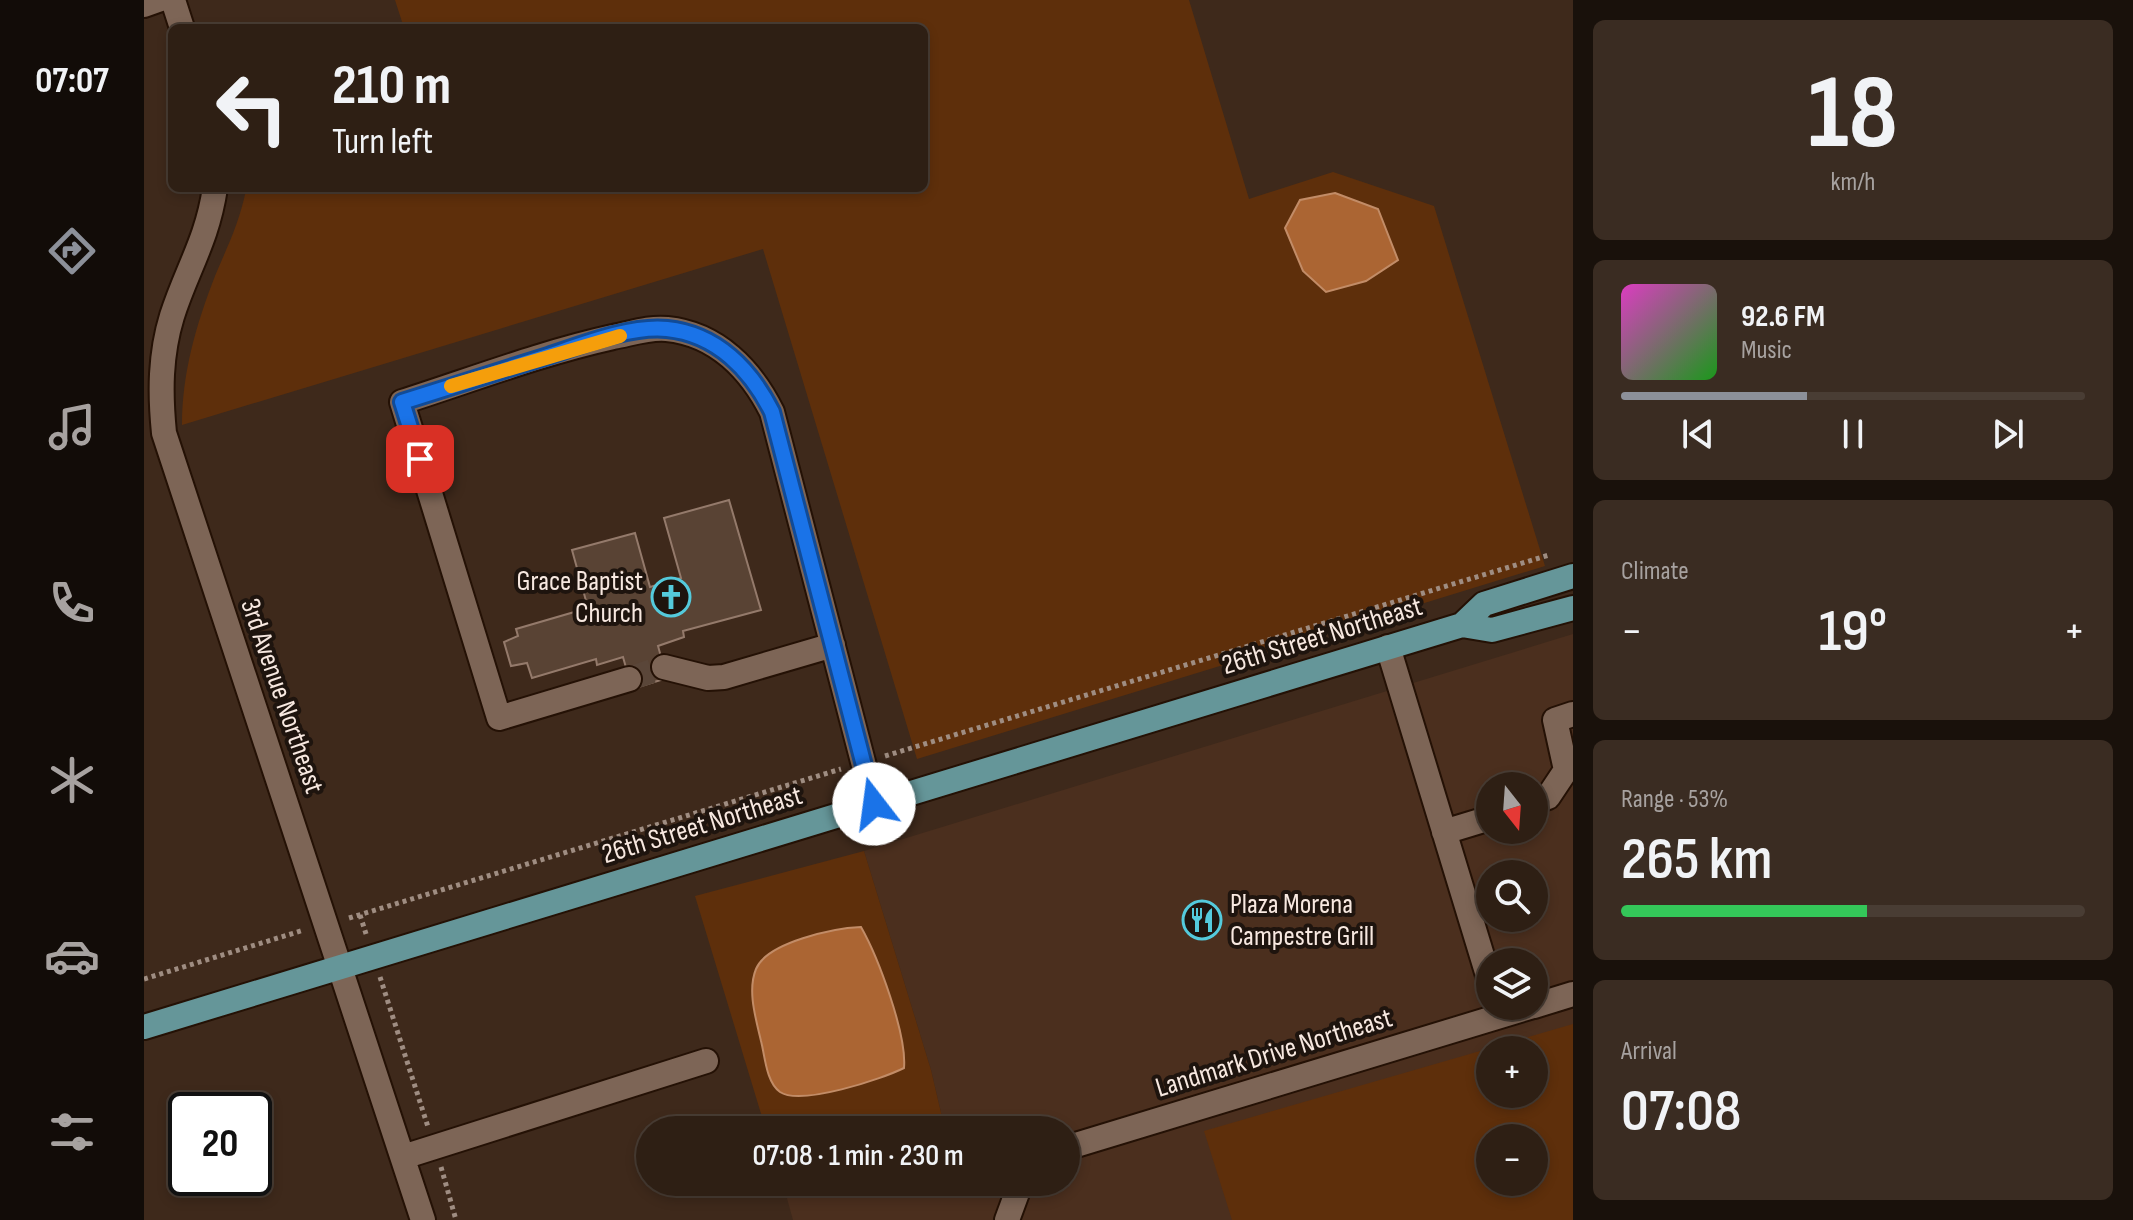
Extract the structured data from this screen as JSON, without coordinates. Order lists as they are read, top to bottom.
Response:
{
  "streets": {
    "main road": ["26th Street Northeast"],
    "street": ["3rd Avenue Northeast", "Landmark Drive Northeast"]
  },
  "crossings": [
    ["26th Street Northeast", "3rd Avenue Northeast"]
  ],
  "places": {
    "church": ["Grace Baptist Church"],
    "restaurant": ["Plaza Morena Campestre Grill"]
  },
  "north": "bottom",
  "page": {
    "tabs": "07:07",
    "tile": [
      ["18", "km/h"],
      "Climate",
      ["Range · 53%", "265 km"],
      ["Arrival", "07:08"]
    ],
    "turn": ["210 m", "Turn left"],
    "song": ["92.6 FM", "Music"],
    "heat": ["−", "19°", "+"],
    "map_buttons": ["+", "−"],
    "limit": "20",
    "trip": "07:08 · 1 min · 230 m"
  }
}
